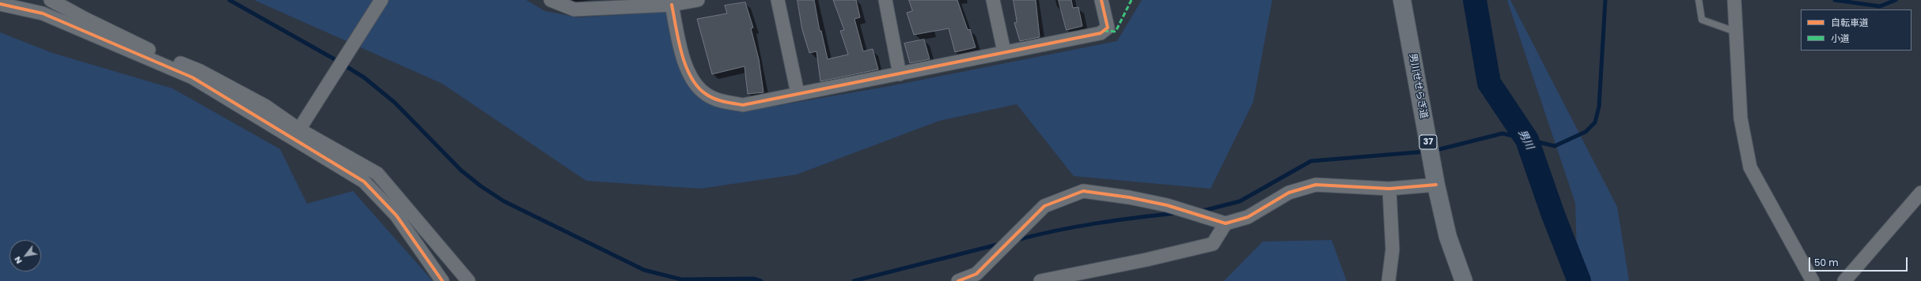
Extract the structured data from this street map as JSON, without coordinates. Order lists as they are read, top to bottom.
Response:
{
  "streets": {
    "main road": ["男川せせらぎ道", "37"]
  },
  "water": ["男川"],
  "legend": ["自転車道", "小道"],
  "scale_bar": "50 m",
  "north": "bottom left"
}
